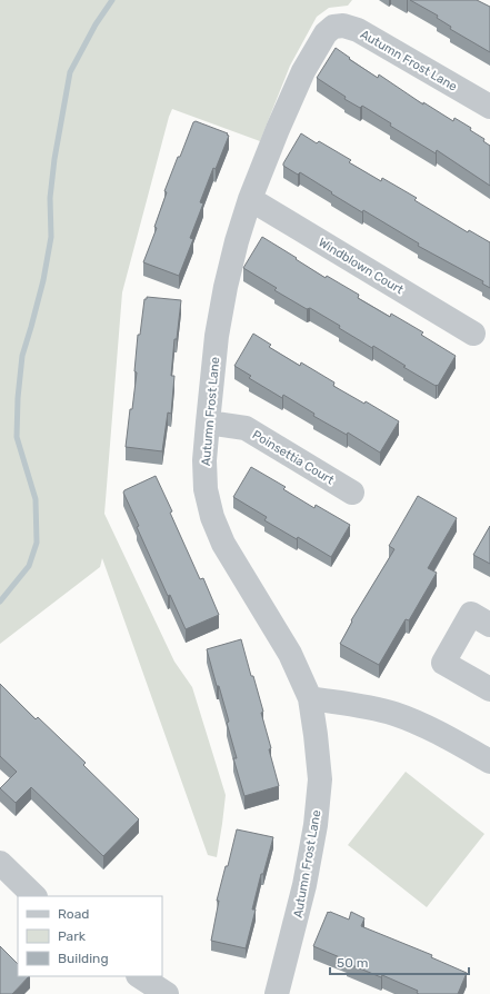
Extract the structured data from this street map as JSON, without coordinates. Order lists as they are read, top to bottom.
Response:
{
  "streets": {
    "street": ["Autumn Frost Lane", "Windblown Court", "Poinsettia Court"]
  },
  "crossings": [
    ["Autumn Frost Lane", "Windblown Court"],
    ["Autumn Frost Lane", "Poinsettia Court"]
  ],
  "legend": ["Road", "Park", "Building"],
  "scale_bar": "50 m"
}
